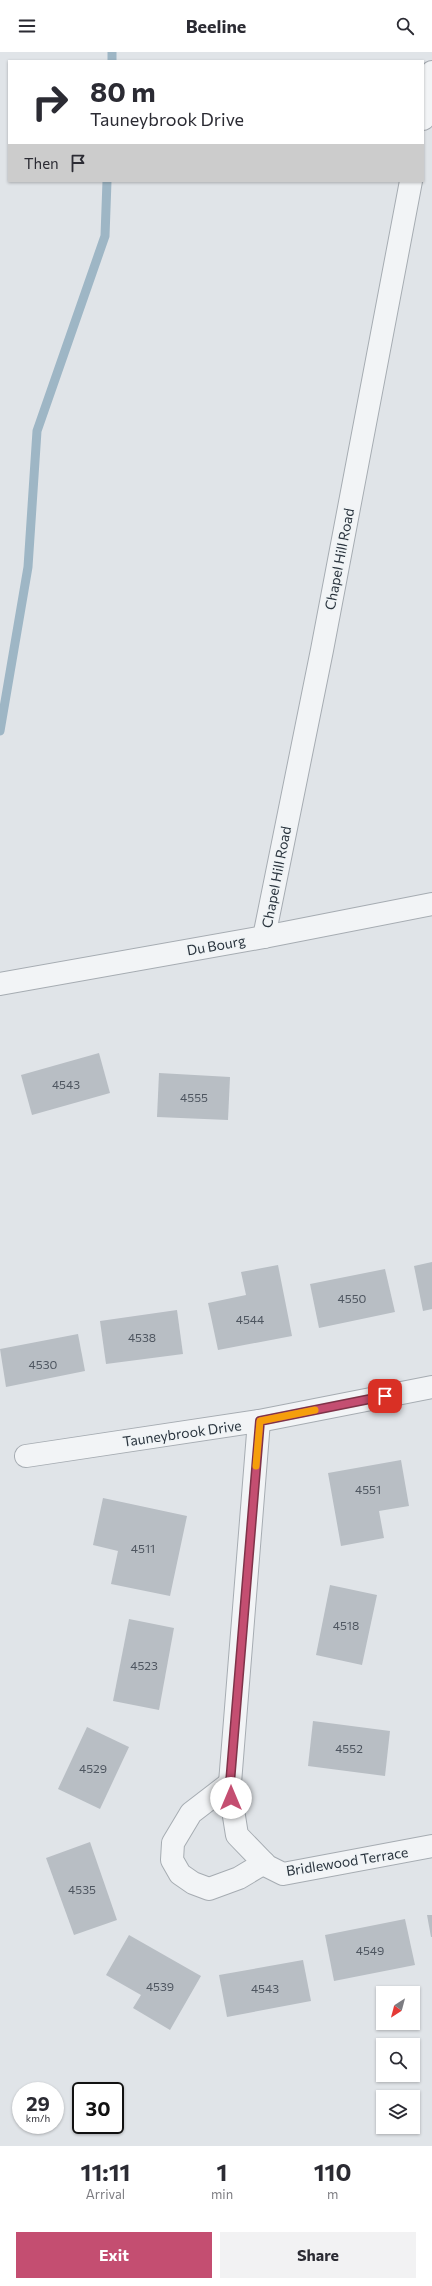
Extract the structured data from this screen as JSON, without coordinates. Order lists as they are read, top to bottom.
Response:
{
  "streets": {
    "street": [
      "Chapel Hill Road",
      "Du Bourg",
      "Tauneybrook Drive",
      "Bridlewood Terrace"
    ]
  },
  "crossings": [
    ["Chapel Hill Road", "Du Bourg"],
    ["Tauneybrook Drive", "Bridlewood Terrace"]
  ],
  "house_numbers": [
    "4543",
    "4555",
    "4550",
    "4544",
    "4538",
    "4530",
    "4551",
    "4511",
    "4518",
    "4523",
    "4552",
    "4529",
    "4535",
    "4549",
    "4539",
    "4543"
  ],
  "north": "bottom left",
  "page": {
    "header": "Beeline",
    "turn": ["80 m", "Tauneybrook Drive"],
    "then": "Then",
    "speed": "29 km/h",
    "limit": "30",
    "eta": [
      "11:11",
      "Arrival",
      "1",
      "min",
      "110",
      "m"
    ],
    "buttons": ["Exit", "Share"]
  }
}
